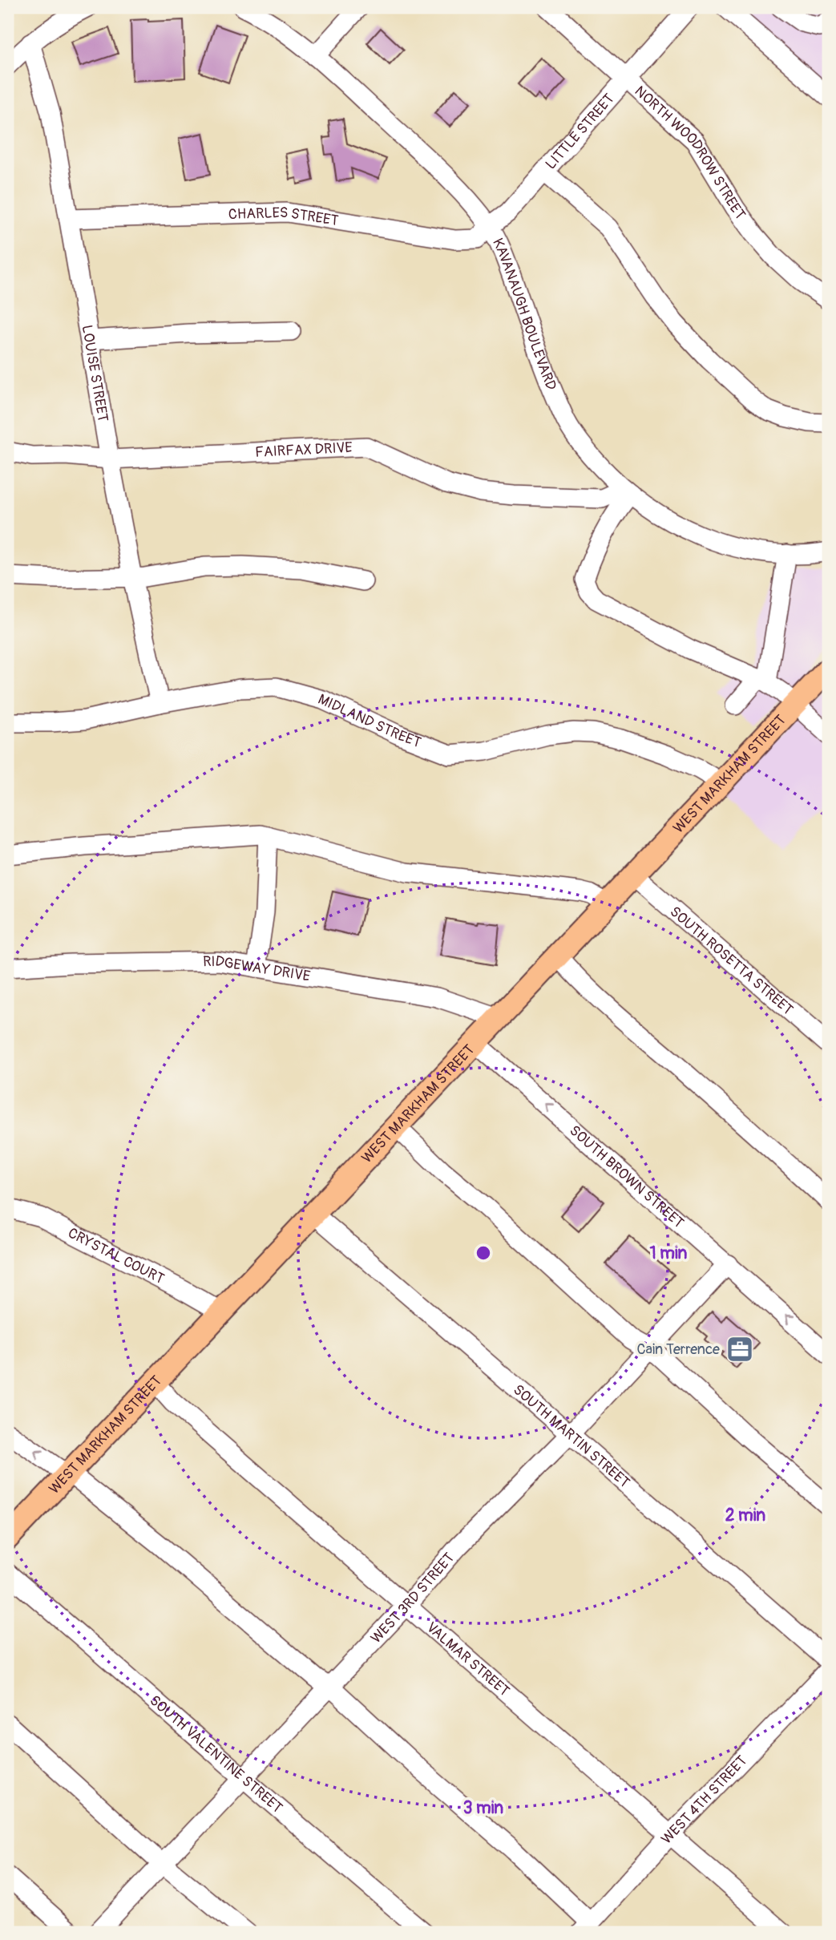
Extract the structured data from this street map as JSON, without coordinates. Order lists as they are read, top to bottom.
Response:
{
  "streets": {
    "main road": ["WEST MARKHAM STREET"],
    "street": [
      "LITTLE STREET",
      "NORTH WOODROW STREET",
      "CHARLES STREET",
      "KAVANAUGH BOULEVARD",
      "LOUISE STREET",
      "FAIRFAX DRIVE",
      "MIDLAND STREET",
      "SOUTH ROSETTA STREET",
      "RIDGEWAY DRIVE",
      "SOUTH BROWN STREET",
      "CRYSTAL COURT",
      "SOUTH MARTIN STREET",
      "WEST 3RD STREET",
      "VALMAR STREET",
      "SOUTH VALENTINE STREET",
      "WEST 4TH STREET"
    ]
  },
  "crossings": [
    ["LITTLE STREET", "NORTH WOODROW STREET"],
    ["LITTLE STREET", "CHARLES STREET"],
    ["LITTLE STREET", "KAVANAUGH BOULEVARD"],
    ["CHARLES STREET", "KAVANAUGH BOULEVARD"],
    ["CHARLES STREET", "LOUISE STREET"],
    ["KAVANAUGH BOULEVARD", "FAIRFAX DRIVE"],
    ["LOUISE STREET", "FAIRFAX DRIVE"],
    ["LOUISE STREET", "MIDLAND STREET"],
    ["MIDLAND STREET", "WEST MARKHAM STREET"],
    ["WEST MARKHAM STREET", "SOUTH ROSETTA STREET"],
    ["WEST MARKHAM STREET", "RIDGEWAY DRIVE"],
    ["WEST MARKHAM STREET", "SOUTH BROWN STREET"],
    ["WEST MARKHAM STREET", "CRYSTAL COURT"],
    ["WEST MARKHAM STREET", "SOUTH MARTIN STREET"],
    ["WEST MARKHAM STREET", "VALMAR STREET"],
    ["SOUTH BROWN STREET", "WEST 3RD STREET"],
    ["SOUTH MARTIN STREET", "WEST 3RD STREET"],
    ["WEST 3RD STREET", "VALMAR STREET"],
    ["WEST 3RD STREET", "SOUTH VALENTINE STREET"],
    ["VALMAR STREET", "WEST 4TH STREET"]
  ],
  "places": {
    "office": ["Cain Terrence"]
  },
  "rings": ["1 min", "2 min", "3 min"]
}
